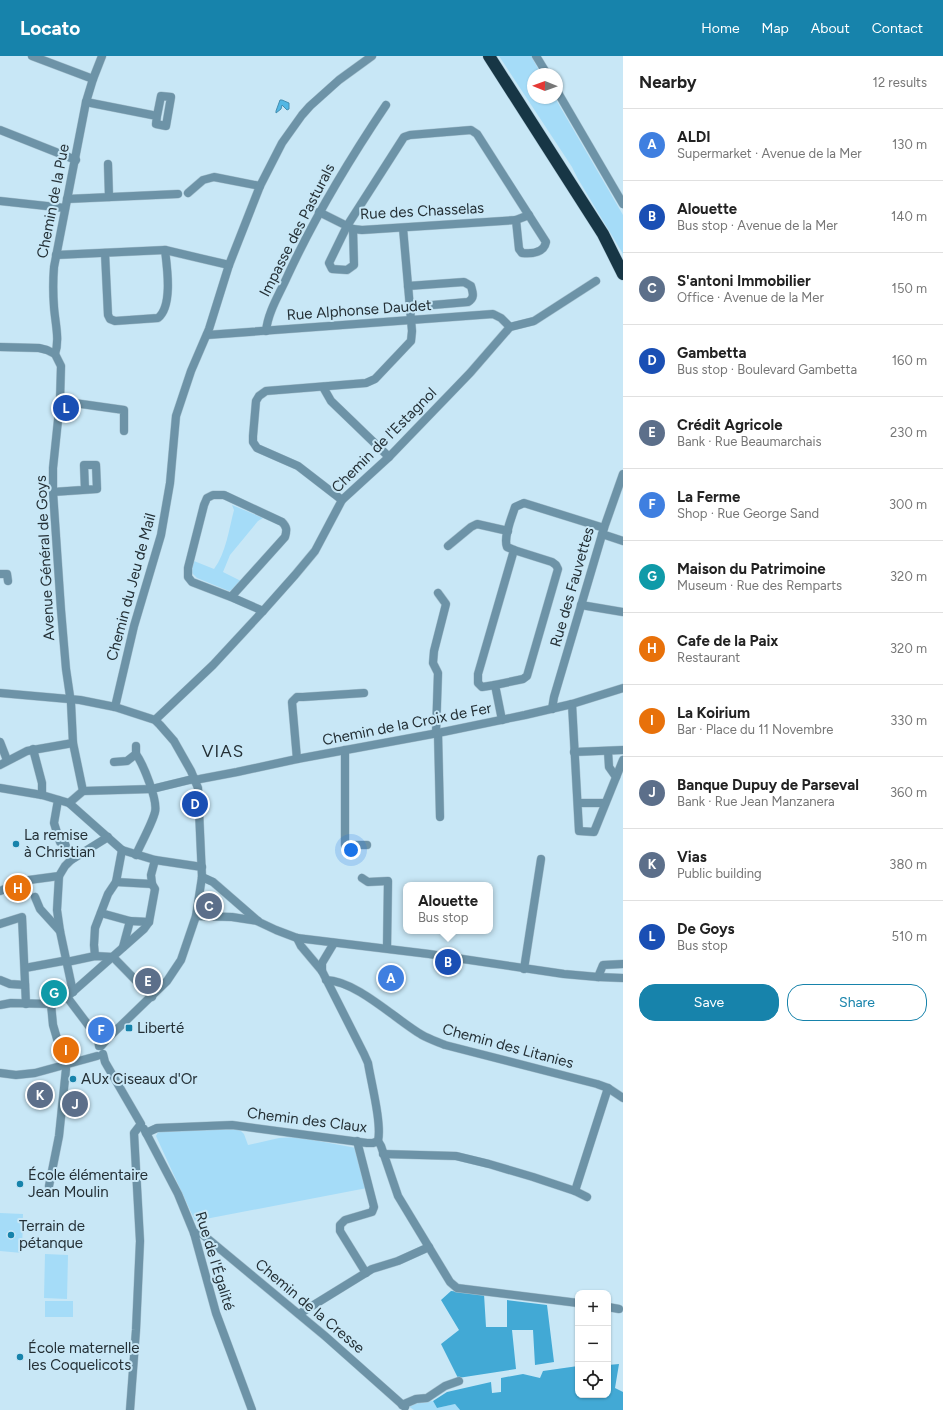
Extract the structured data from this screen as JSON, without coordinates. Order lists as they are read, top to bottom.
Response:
{
  "streets": {
    "street": [
      "Chemin de la Pue",
      "Rue des Chasselas",
      "Impasse des Pasturals",
      "Rue Alphonse Daudet",
      "Chemin de l'Estagnol",
      "Avenue Général de Goys",
      "Chemin du Jeu de Mail",
      "Rue des Fauvettes",
      "Chemin de la Croix de Fer",
      "Chemin des Litanies",
      "Chemin des Claux",
      "Rue de l'Égalité",
      "Chemin de la Cresse"
    ]
  },
  "crossings": [
    ["Chemin de la Pue", "Avenue Général de Goys"],
    ["Rue des Chasselas", "Impasse des Pasturals"],
    ["Impasse des Pasturals", "Rue Alphonse Daudet"],
    ["Rue Alphonse Daudet", "Chemin de l'Estagnol"],
    ["Rue Alphonse Daudet", "Chemin du Jeu de Mail"],
    ["Avenue Général de Goys", "Chemin de la Croix de Fer"],
    ["Rue des Fauvettes", "Chemin de la Croix de Fer"],
    ["Chemin des Litanies", "Chemin des Claux"],
    ["Chemin des Claux", "Rue de l'Égalité"],
    ["Rue de l'Égalité", "Chemin de la Cresse"]
  ],
  "districts": ["VIAS"],
  "places": {
    "other": [
      "La remise à Christian",
      "AUx Ciseaux d'Or",
      "École élémentaire Jean Moulin",
      "Terrain de pétanque",
      "École maternelle les Coquelicots"
    ],
    "transit": ["Liberté"]
  },
  "north": "left",
  "page": {
    "header": "Locato",
    "nav": [
      "Home",
      "Map",
      "About",
      "Contact"
    ],
    "heading": ["Nearby", "12 results"],
    "list": [
      {
        "mark": "A",
        "name": "ALDI",
        "note": "Supermarket · Avenue de la Mer",
        "value": "130 m"
      },
      {
        "mark": "B",
        "name": "Alouette",
        "note": "Bus stop · Avenue de la Mer",
        "value": "140 m"
      },
      {
        "mark": "C",
        "name": "S'antoni Immobilier",
        "note": "Office · Avenue de la Mer",
        "value": "150 m"
      },
      {
        "mark": "D",
        "name": "Gambetta",
        "note": "Bus stop · Boulevard Gambetta",
        "value": "160 m"
      },
      {
        "mark": "E",
        "name": "Crédit Agricole",
        "note": "Bank · Rue Beaumarchais",
        "value": "230 m"
      },
      {
        "mark": "F",
        "name": "La Ferme",
        "note": "Shop · Rue George Sand",
        "value": "300 m"
      },
      {
        "mark": "G",
        "name": "Maison du Patrimoine",
        "note": "Museum · Rue des Remparts",
        "value": "320 m"
      },
      {
        "mark": "H",
        "name": "Cafe de la Paix",
        "note": "Restaurant",
        "value": "320 m"
      },
      {
        "mark": "I",
        "name": "La Koirium",
        "note": "Bar · Place du 11 Novembre",
        "value": "330 m"
      },
      {
        "mark": "J",
        "name": "Banque Dupuy de Parseval",
        "note": "Bank · Rue Jean Manzanera",
        "value": "360 m"
      },
      {
        "mark": "K",
        "name": "Vias",
        "note": "Public building",
        "value": "380 m"
      },
      {
        "mark": "L",
        "name": "De Goys",
        "note": "Bus stop",
        "value": "510 m"
      }
    ],
    "pins": [
      "L",
      "D",
      "H",
      "C",
      "B",
      "A",
      "E",
      "G",
      "F",
      "I",
      "K",
      "J"
    ],
    "popup": ["Alouette", "Bus stop"],
    "buttons": ["Save", "Share"],
    "map_buttons": ["+", "−"]
  }
}
